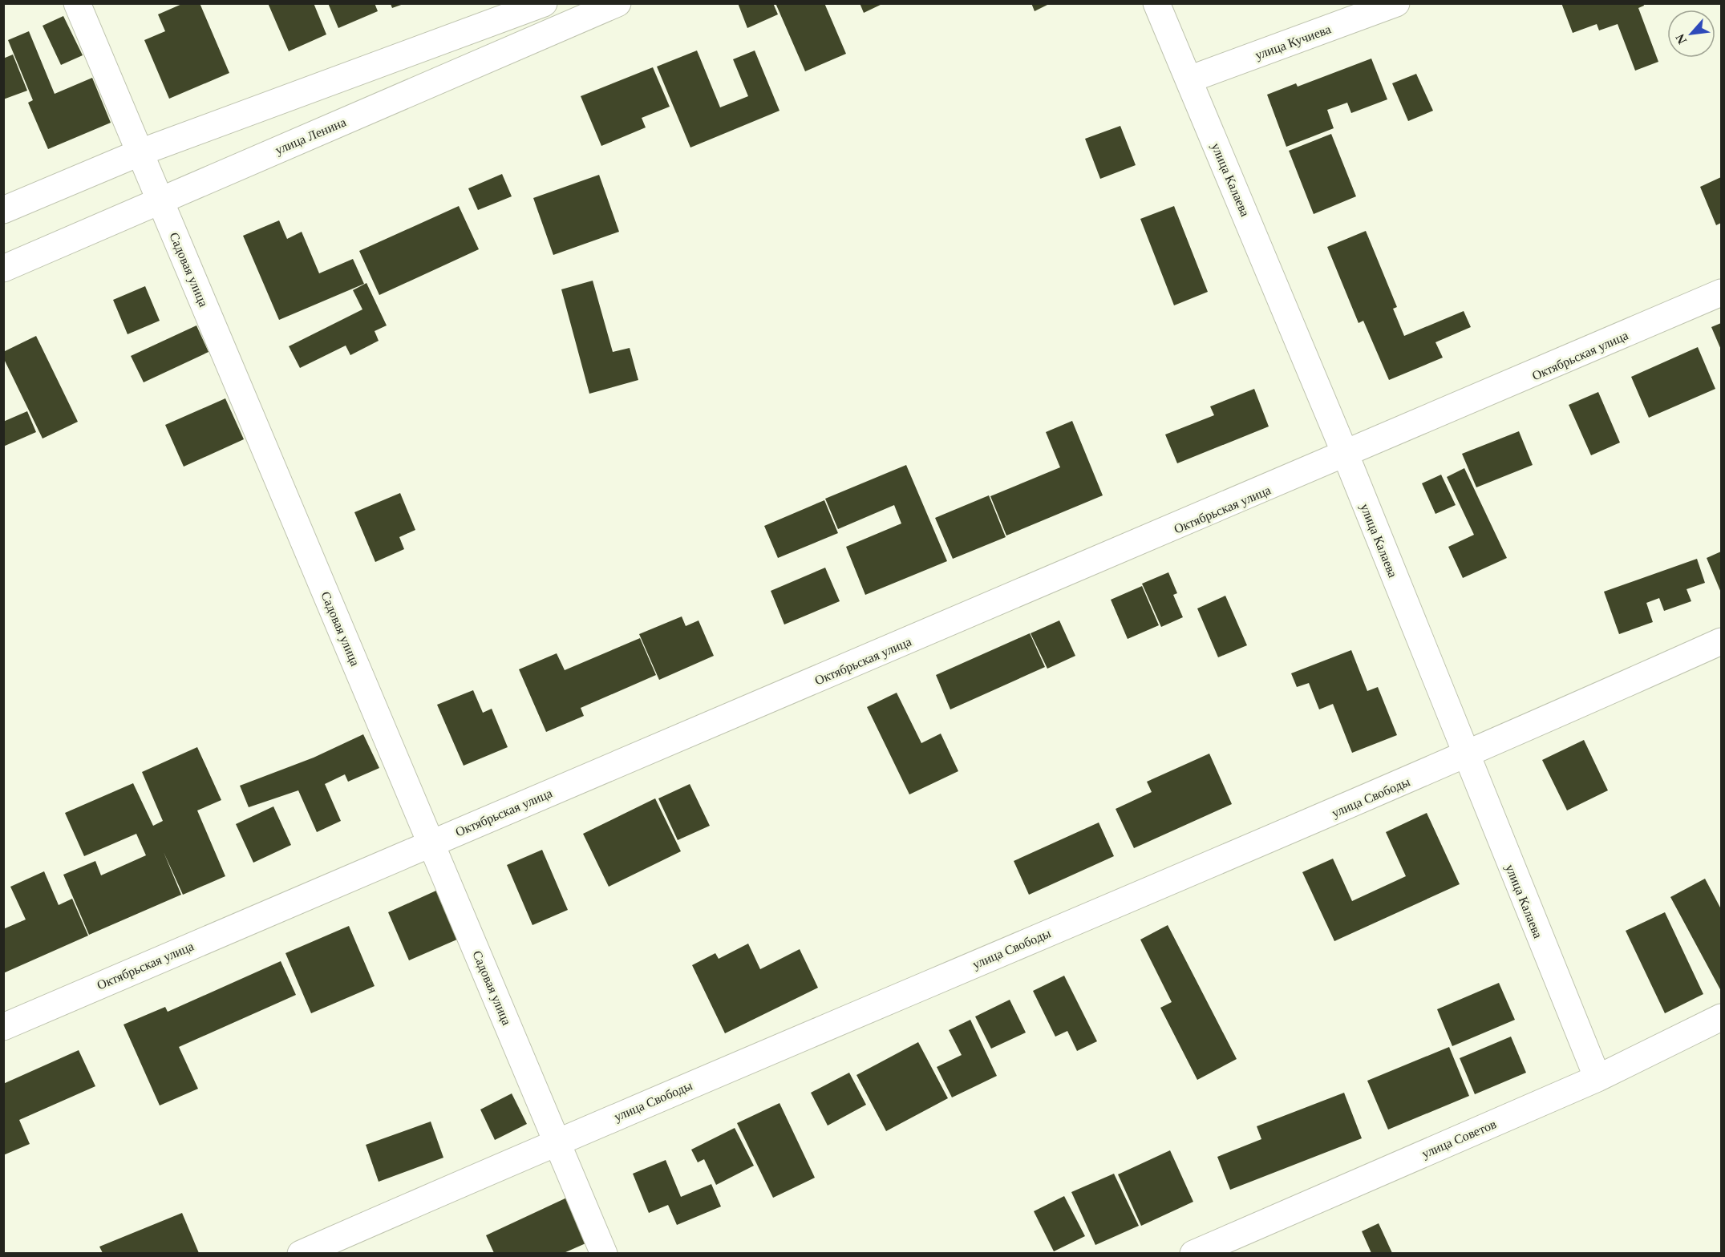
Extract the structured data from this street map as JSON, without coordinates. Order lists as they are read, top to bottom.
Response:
{
  "streets": {
    "street": [
      "улица Кучиева",
      "улица Ленина",
      "улица Калаева",
      "Садовая улица",
      "Октябрьская улица",
      "улица Свободы",
      "улица Советов"
    ]
  },
  "crossings": [
    ["улица Кучиева", "улица Калаева"],
    ["улица Ленина", "Садовая улица"],
    ["улица Калаева", "Октябрьская улица"],
    ["улица Калаева", "улица Свободы"],
    ["улица Калаева", "улица Советов"],
    ["Садовая улица", "Октябрьская улица"],
    ["Садовая улица", "улица Свободы"]
  ],
  "north": "bottom left"
}
